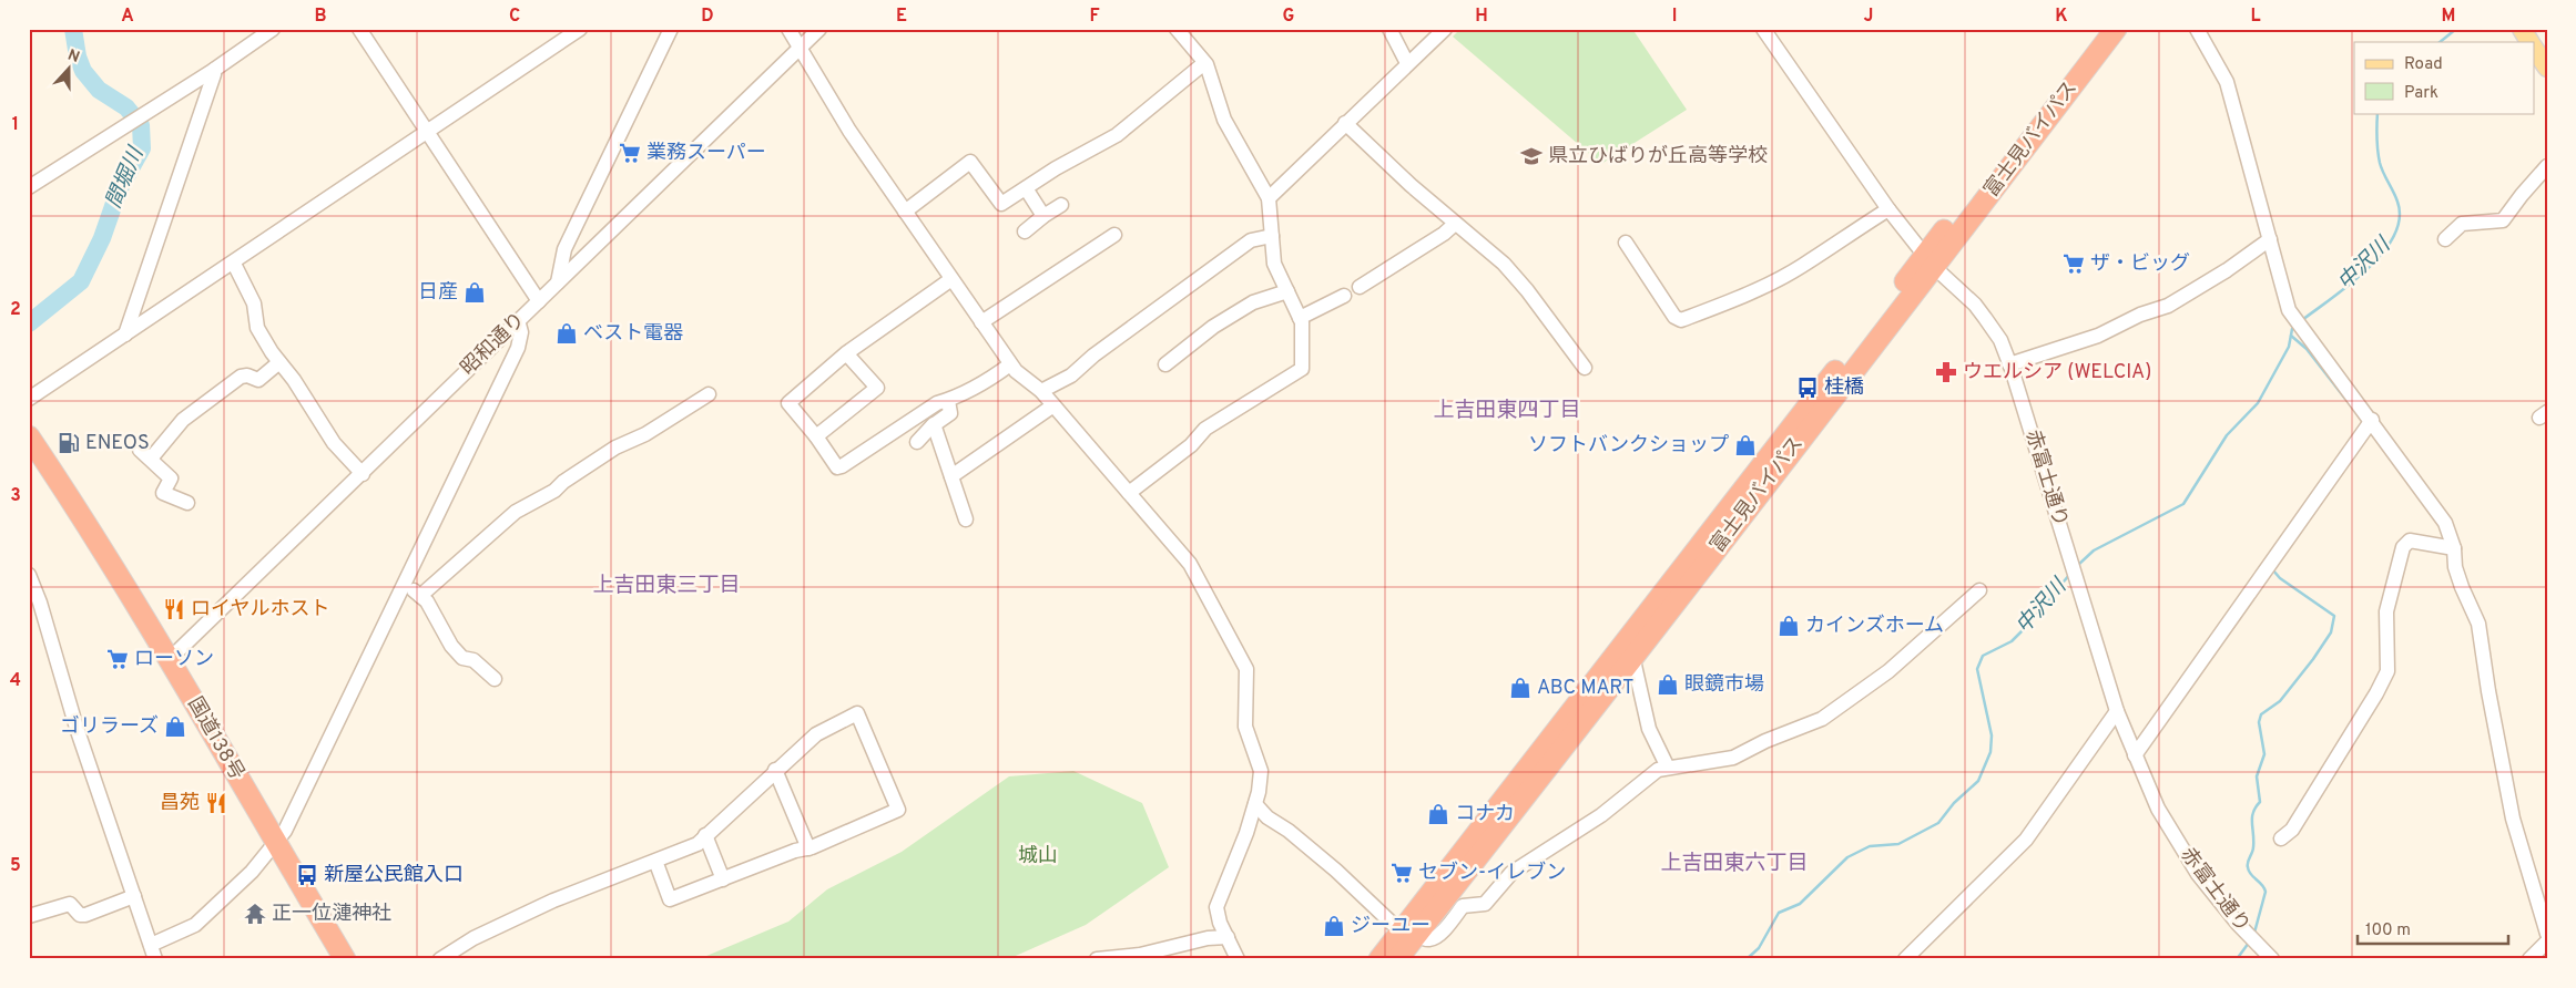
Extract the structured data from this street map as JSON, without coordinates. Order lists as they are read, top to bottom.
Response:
{
  "streets": {
    "highway": ["富士見バイパス", "国道138号"],
    "street": ["昭和通り", "赤富士通り"]
  },
  "crossings": [
    ["富士見バイパス", "赤富士通り"],
    ["昭和通り", "国道138号"]
  ],
  "districts": ["上吉田東四丁目", "上吉田東三丁目", "上吉田東六丁目"],
  "water": ["間堀川", "中沢川"],
  "parks": ["城山"],
  "places": {
    "supermarket": [
      "業務スーパー",
      "ザ・ビッグ",
      "ローソン",
      "セブン-イレブン"
    ],
    "school or university": ["県立ひばりが丘高等学校"],
    "shop": [
      "日産",
      "ベスト電器",
      "ソフトバンクショップ",
      "カインズホーム",
      "眼鏡市場",
      "ABC MART",
      "ゴリラーズ",
      "コナカ",
      "ジーユー"
    ],
    "pharmacy": ["ウエルシア (WELCIA)"],
    "bus stop": ["桂橋", "新屋公民館入口"],
    "fuel station": ["ENEOS"],
    "restaurant": ["ロイヤルホスト", "昌苑"],
    "temple": ["正一位漣神社"]
  },
  "legend": ["Road", "Park"],
  "scale_bar": "100 m",
  "north": "top",
  "grid": {
    "columns": [
      "A",
      "B",
      "C",
      "D",
      "E",
      "F",
      "G",
      "H",
      "I",
      "J",
      "K",
      "L",
      "M"
    ],
    "rows": [
      "1",
      "2",
      "3",
      "4",
      "5"
    ]
  }
}
